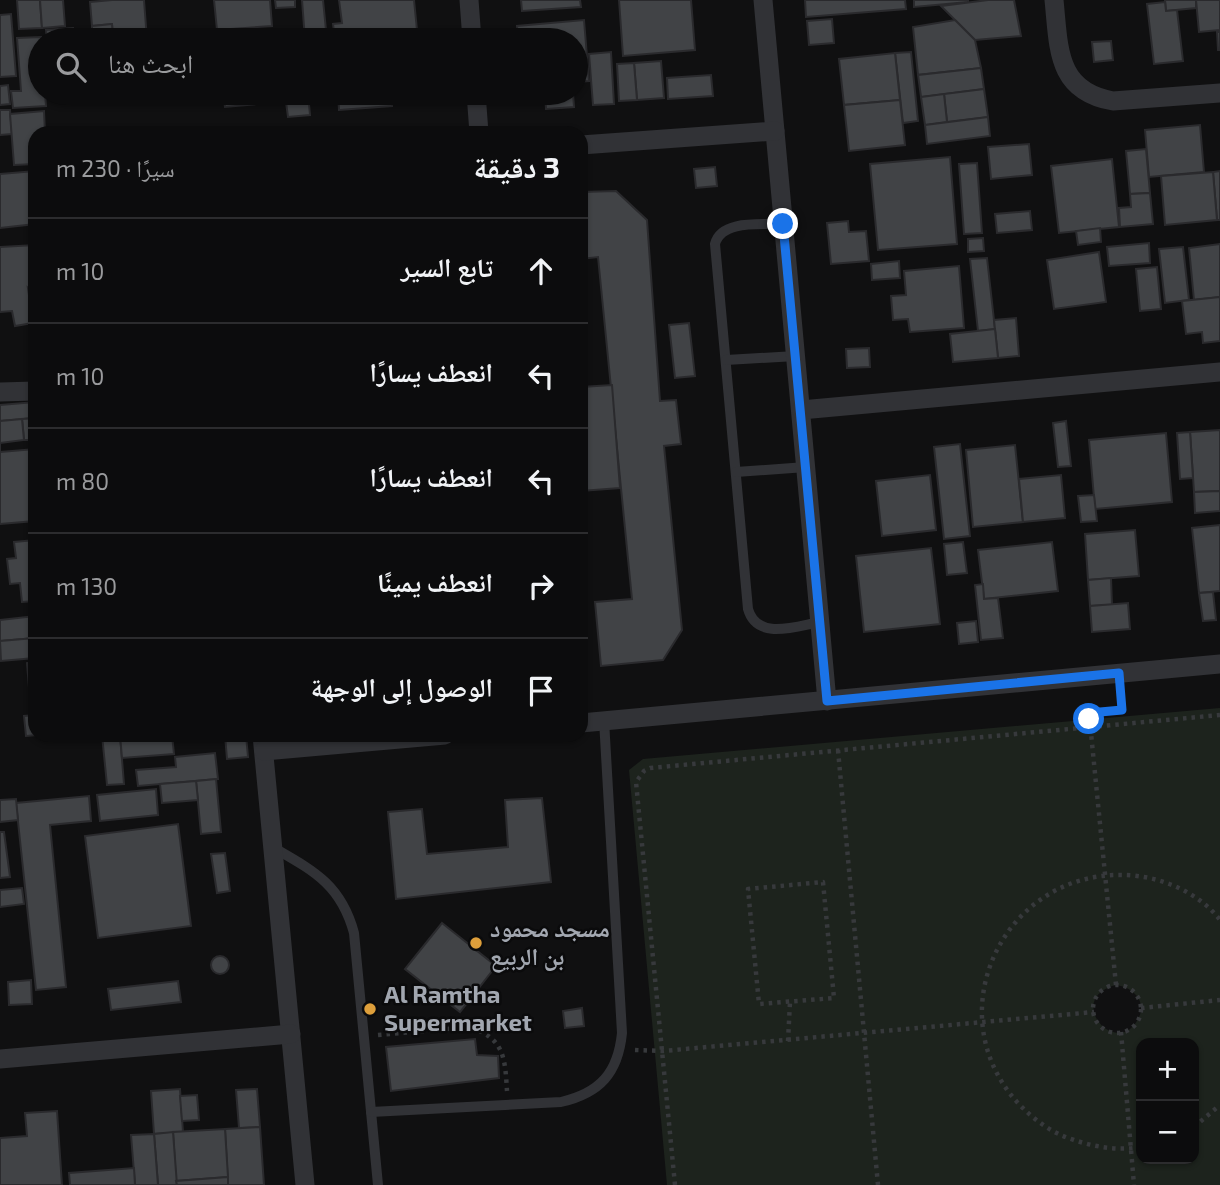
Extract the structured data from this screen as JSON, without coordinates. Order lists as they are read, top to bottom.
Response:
{
  "places": ["مسجد محمود بن الربيع", "Al Ramtha Supermarket"],
  "page": {
    "search": "ابحث هنا",
    "heading": ["3 دقيقة", "سيرًا · 230 m"],
    "list": [
      ["تابع السير", "10 m"],
      ["انعطف يسارًا", "10 m"],
      ["انعطف يسارًا", "80 m"],
      ["انعطف يمينًا", "130 m"],
      "الوصول إلى الوجهة"
    ],
    "map_buttons": ["+", "−"]
  }
}
